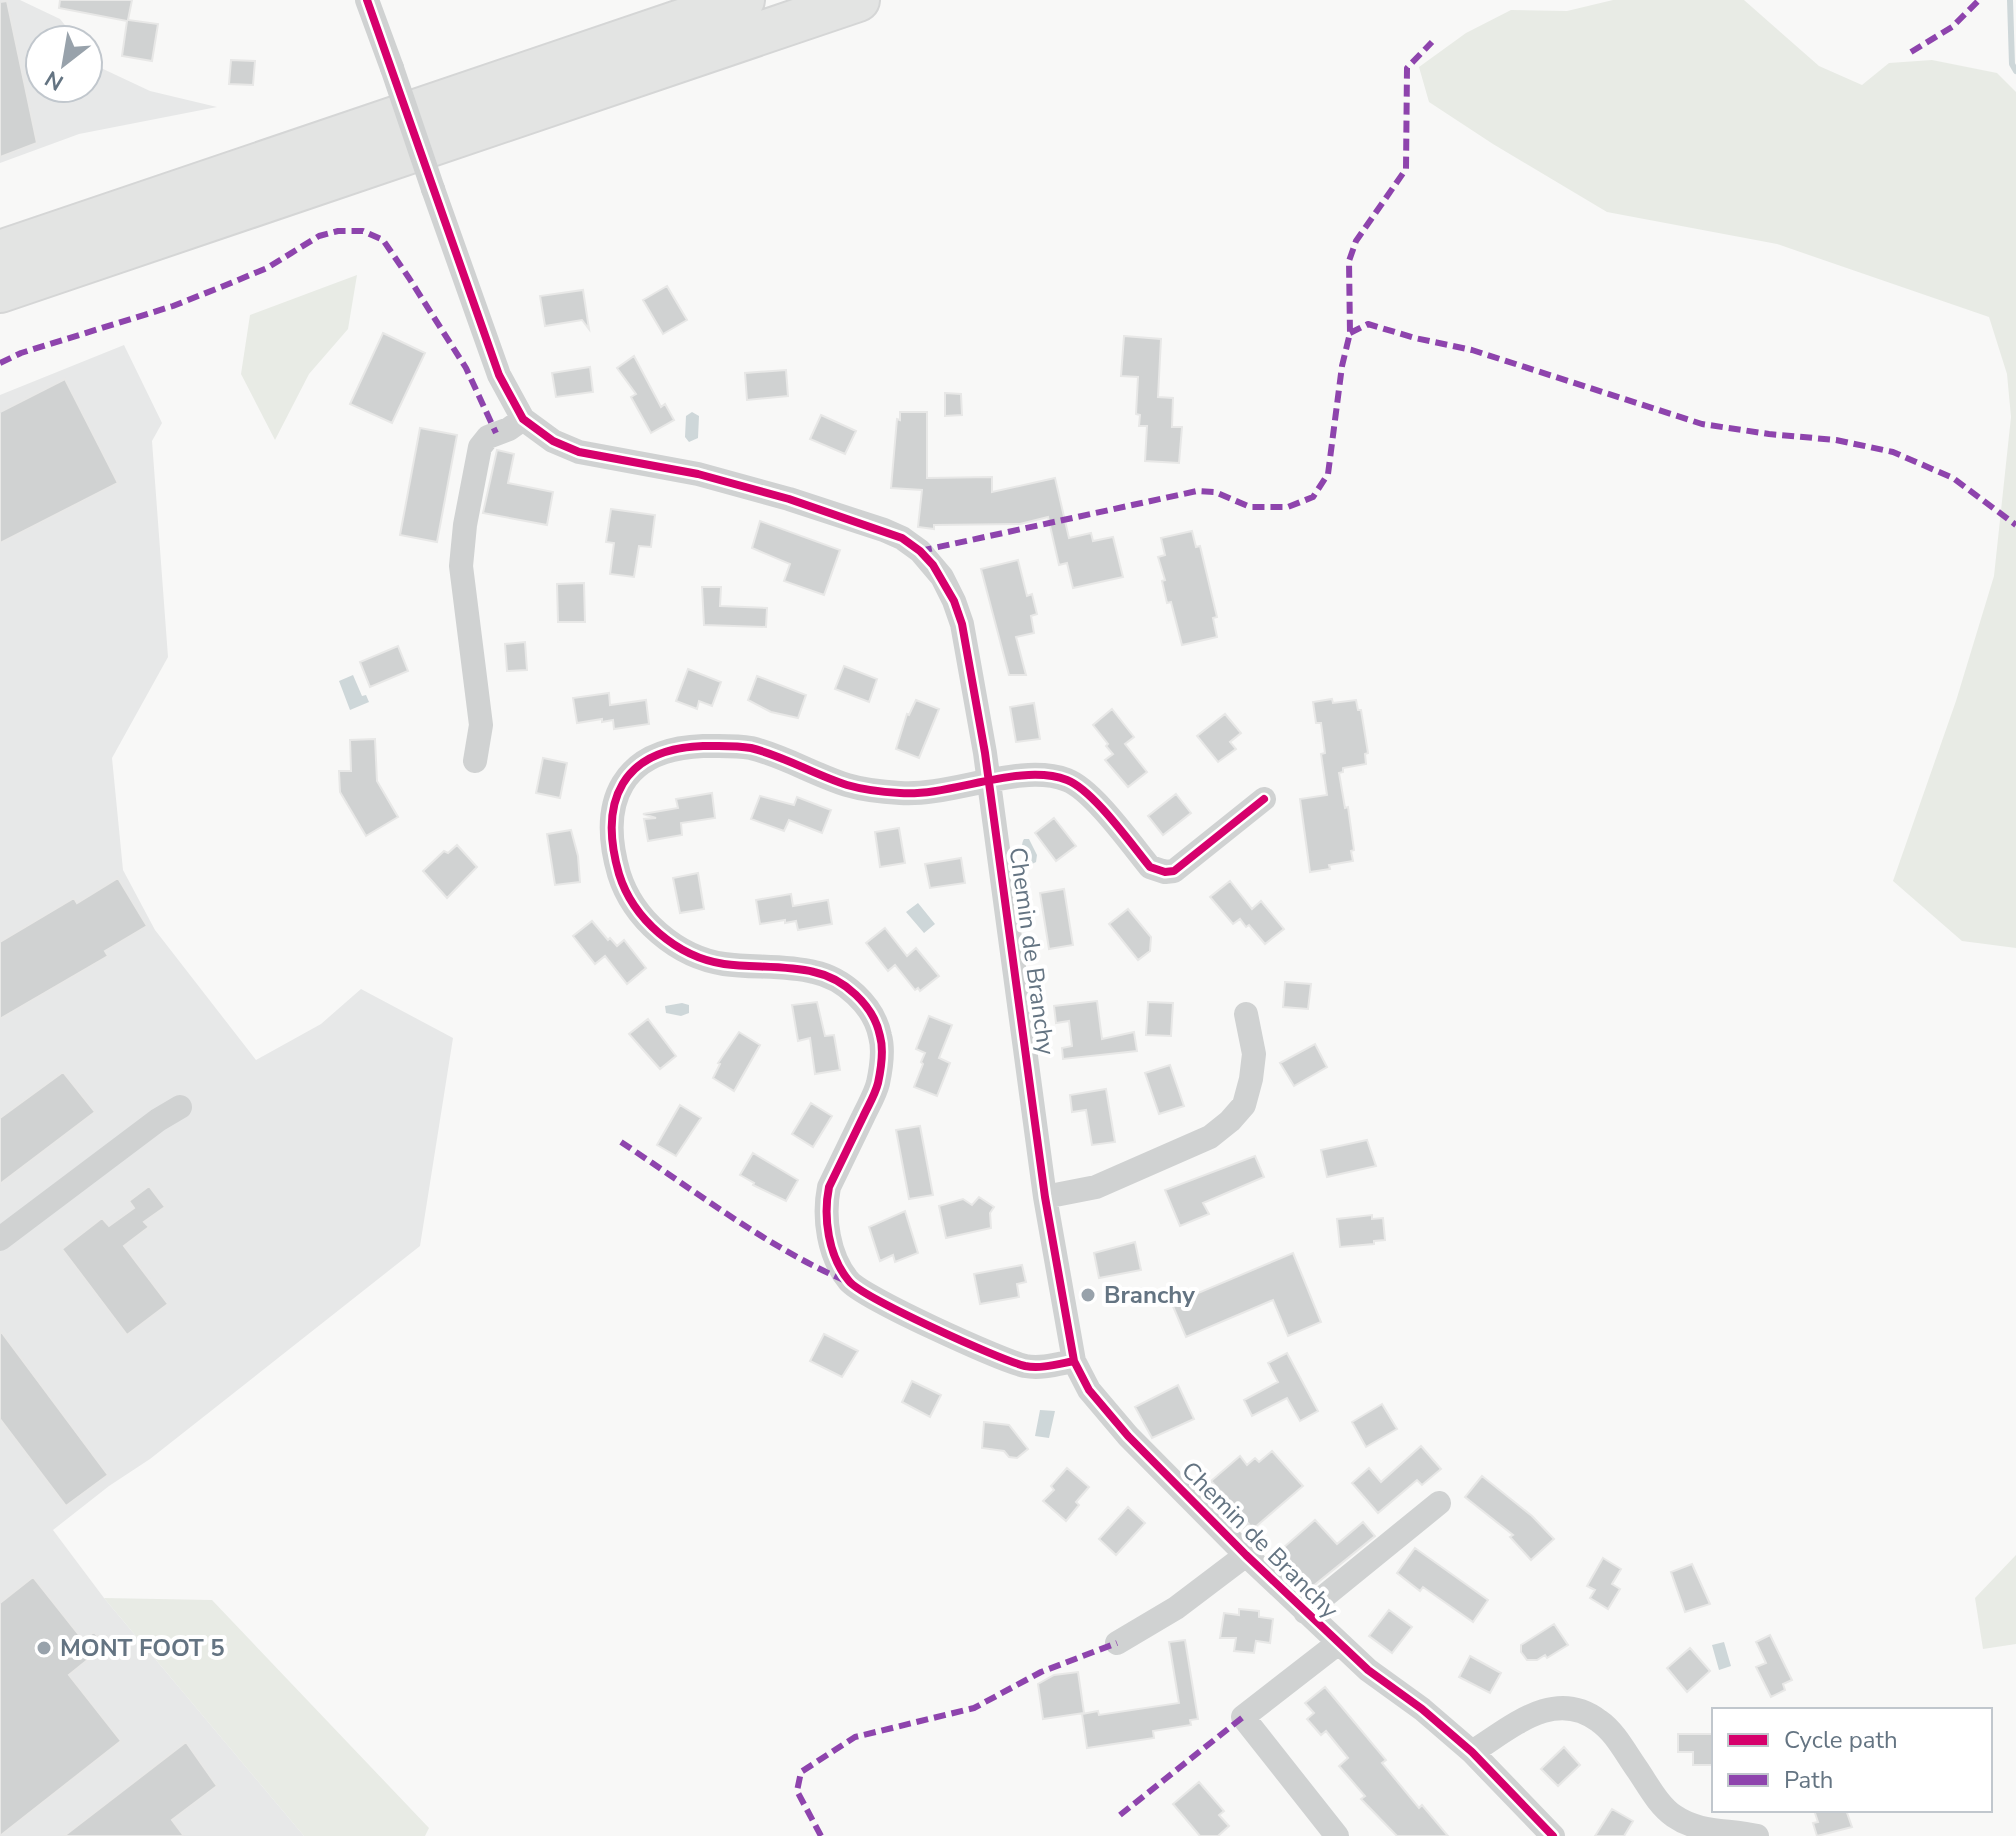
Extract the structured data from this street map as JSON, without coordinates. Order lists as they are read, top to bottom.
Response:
{
  "streets": {
    "street": ["Chemin de Branchy"]
  },
  "places": ["Branchy", "MONT FOOT 5"],
  "legend": ["Cycle path", "Path"],
  "north": "bottom left"
}
